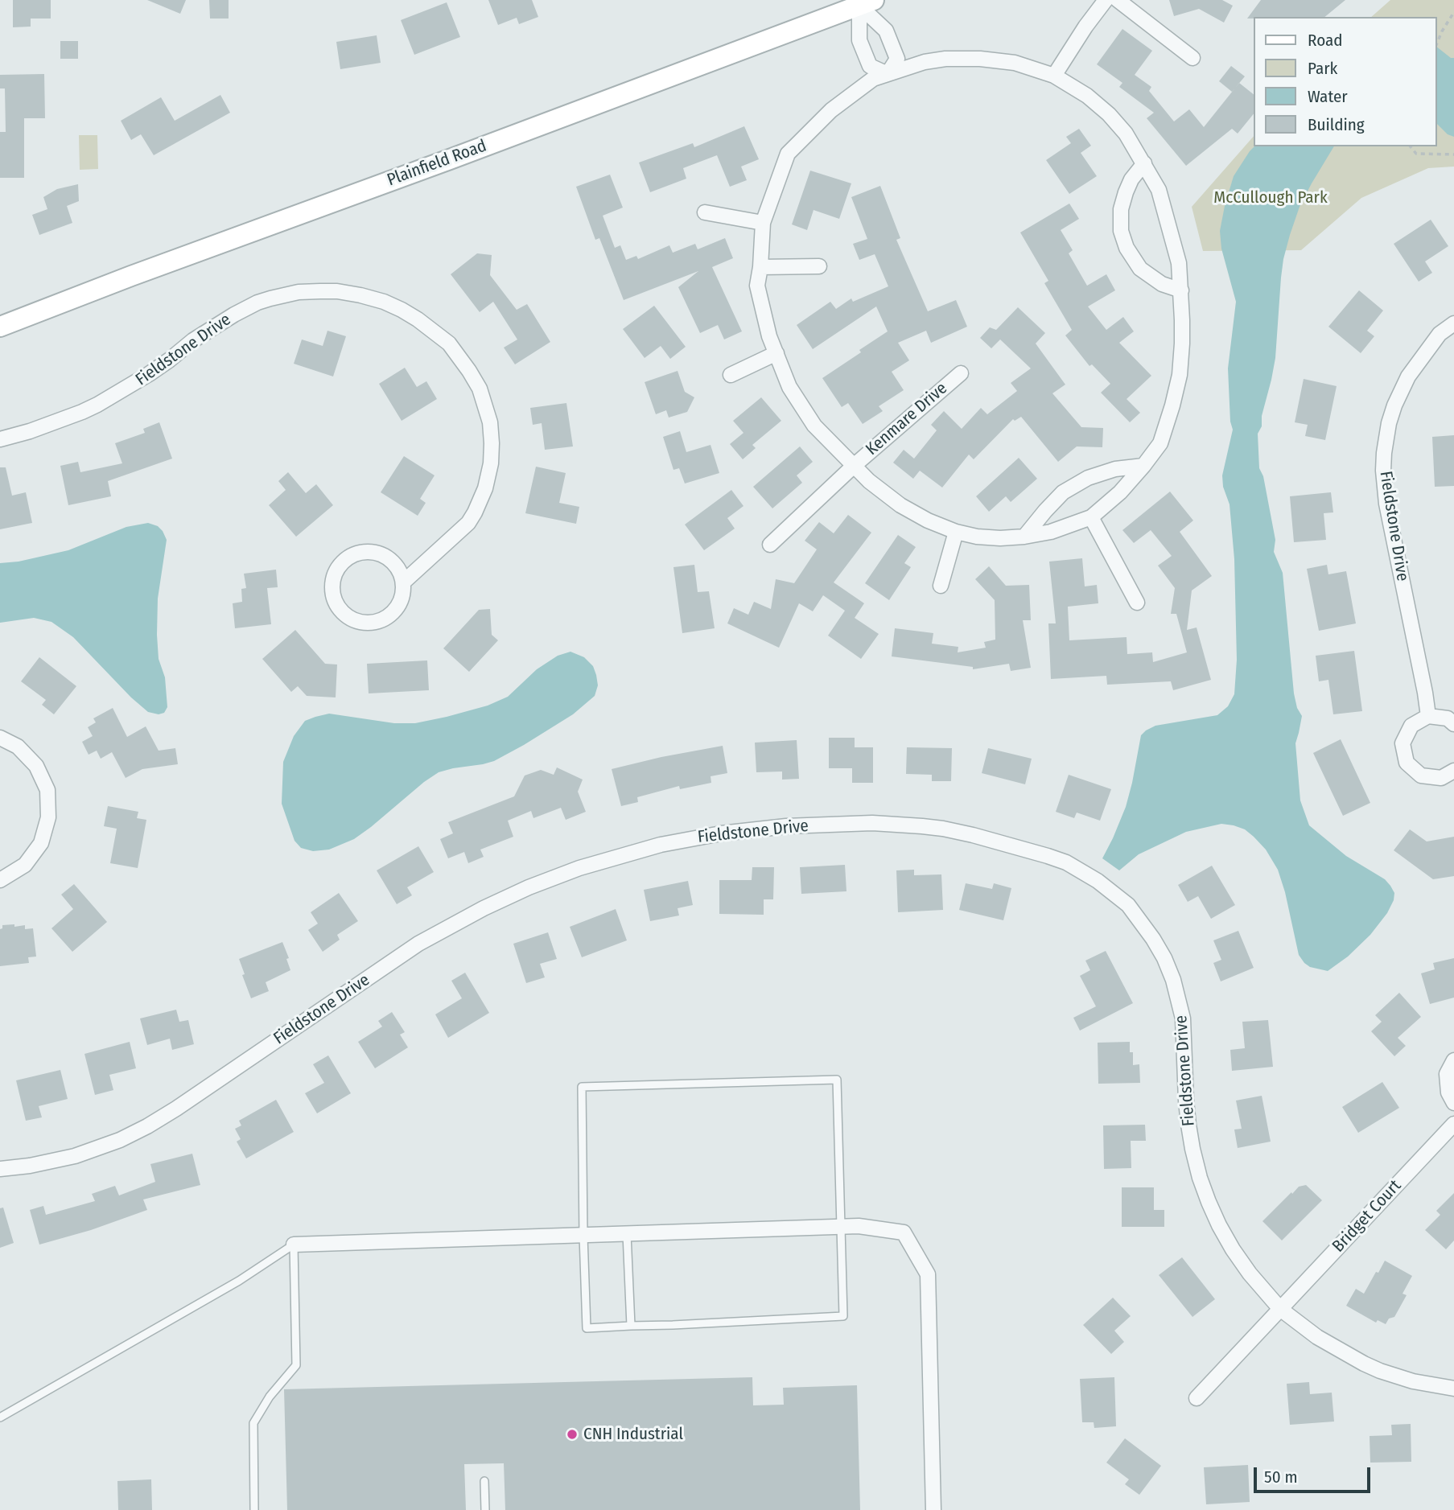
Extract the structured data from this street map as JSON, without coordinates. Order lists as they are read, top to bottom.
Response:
{
  "streets": {
    "main road": ["Plainfield Road"],
    "street": ["Fieldstone Drive", "Kenmare Drive", "Bridget Court"]
  },
  "crossings": [
    ["Fieldstone Drive", "Bridget Court"]
  ],
  "parks": ["McCullough Park"],
  "places": ["CNH Industrial"],
  "legend": [
    "Road",
    "Park",
    "Water",
    "Building"
  ],
  "scale_bar": "50 m"
}
